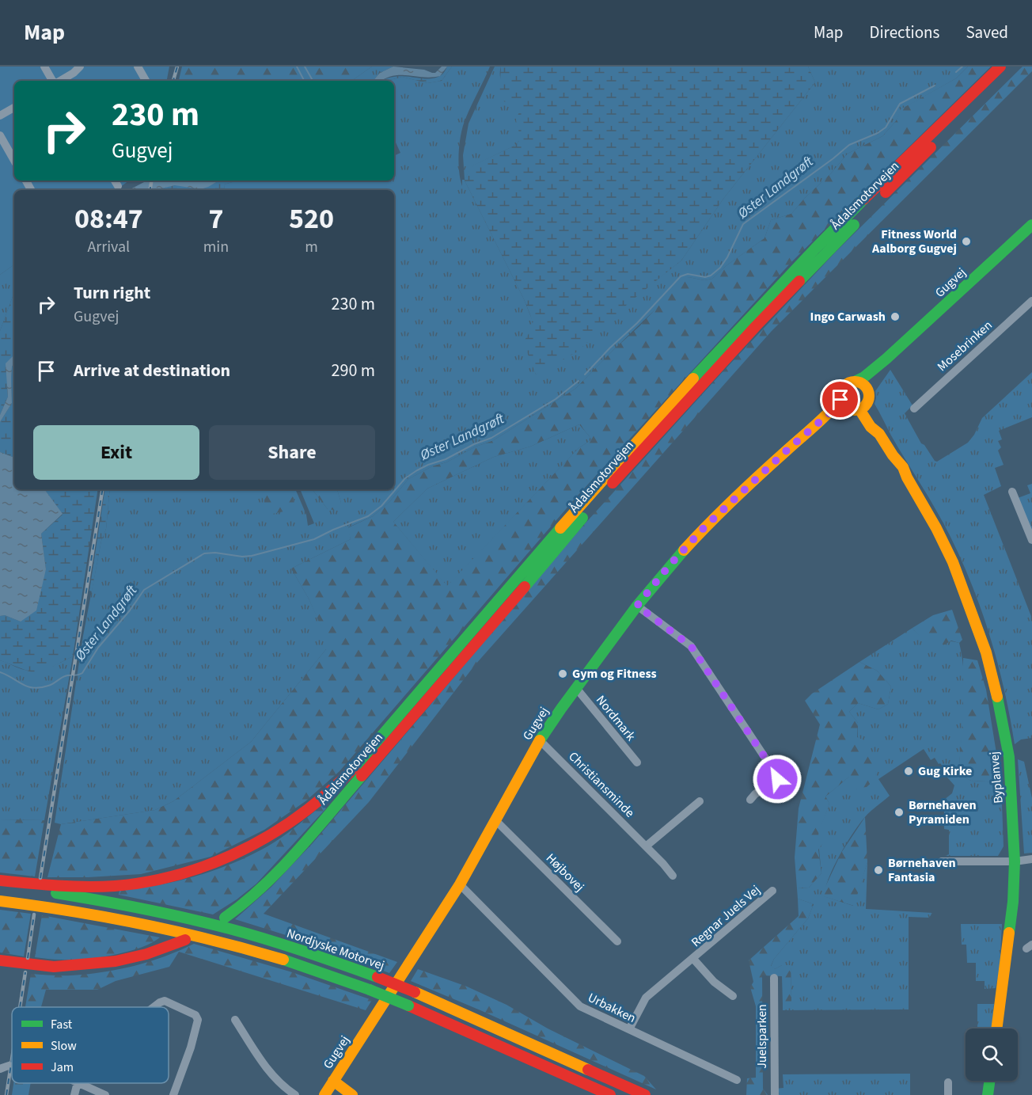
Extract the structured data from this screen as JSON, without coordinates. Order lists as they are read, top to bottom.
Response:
{
  "streets": {
    "main road": [
      "Ådalsmotorvejen",
      "Gugvej",
      "Byplanvej",
      "Nordjyske Motorvej"
    ],
    "street": [
      "Mosebrinken",
      "Nordmark",
      "Christiansminde",
      "Højbovej",
      "Regnar Juels Vej",
      "Urbakken",
      "Juelsparken"
    ]
  },
  "crossings": [
    ["Gugvej", "Nordmark"],
    ["Gugvej", "Byplanvej"],
    ["Gugvej", "Christiansminde"],
    ["Gugvej", "Højbovej"],
    ["Gugvej", "Urbakken"],
    ["Regnar Juels Vej", "Urbakken"]
  ],
  "water": ["Øster Landgrøft"],
  "places": [
    "Fitness World Aalborg Gugvej",
    "Ingo Carwash",
    "Gym og Fitness",
    "Gug Kirke",
    "Børnehaven Pyramiden",
    "Børnehaven Fantasia"
  ],
  "legend": ["Fast", "Slow", "Jam"],
  "page": {
    "header": "Map",
    "nav": ["Map", "Directions", "Saved"],
    "turn": ["230 m", "Gugvej"],
    "eta": [
      "08:47",
      "Arrival",
      "7",
      "min",
      "520",
      "m"
    ],
    "list": [
      {
        "name": "Turn right",
        "note": "Gugvej",
        "value": "230 m"
      },
      {
        "name": "Arrive at destination",
        "value": "290 m"
      }
    ],
    "buttons": ["Exit", "Share"]
  }
}
